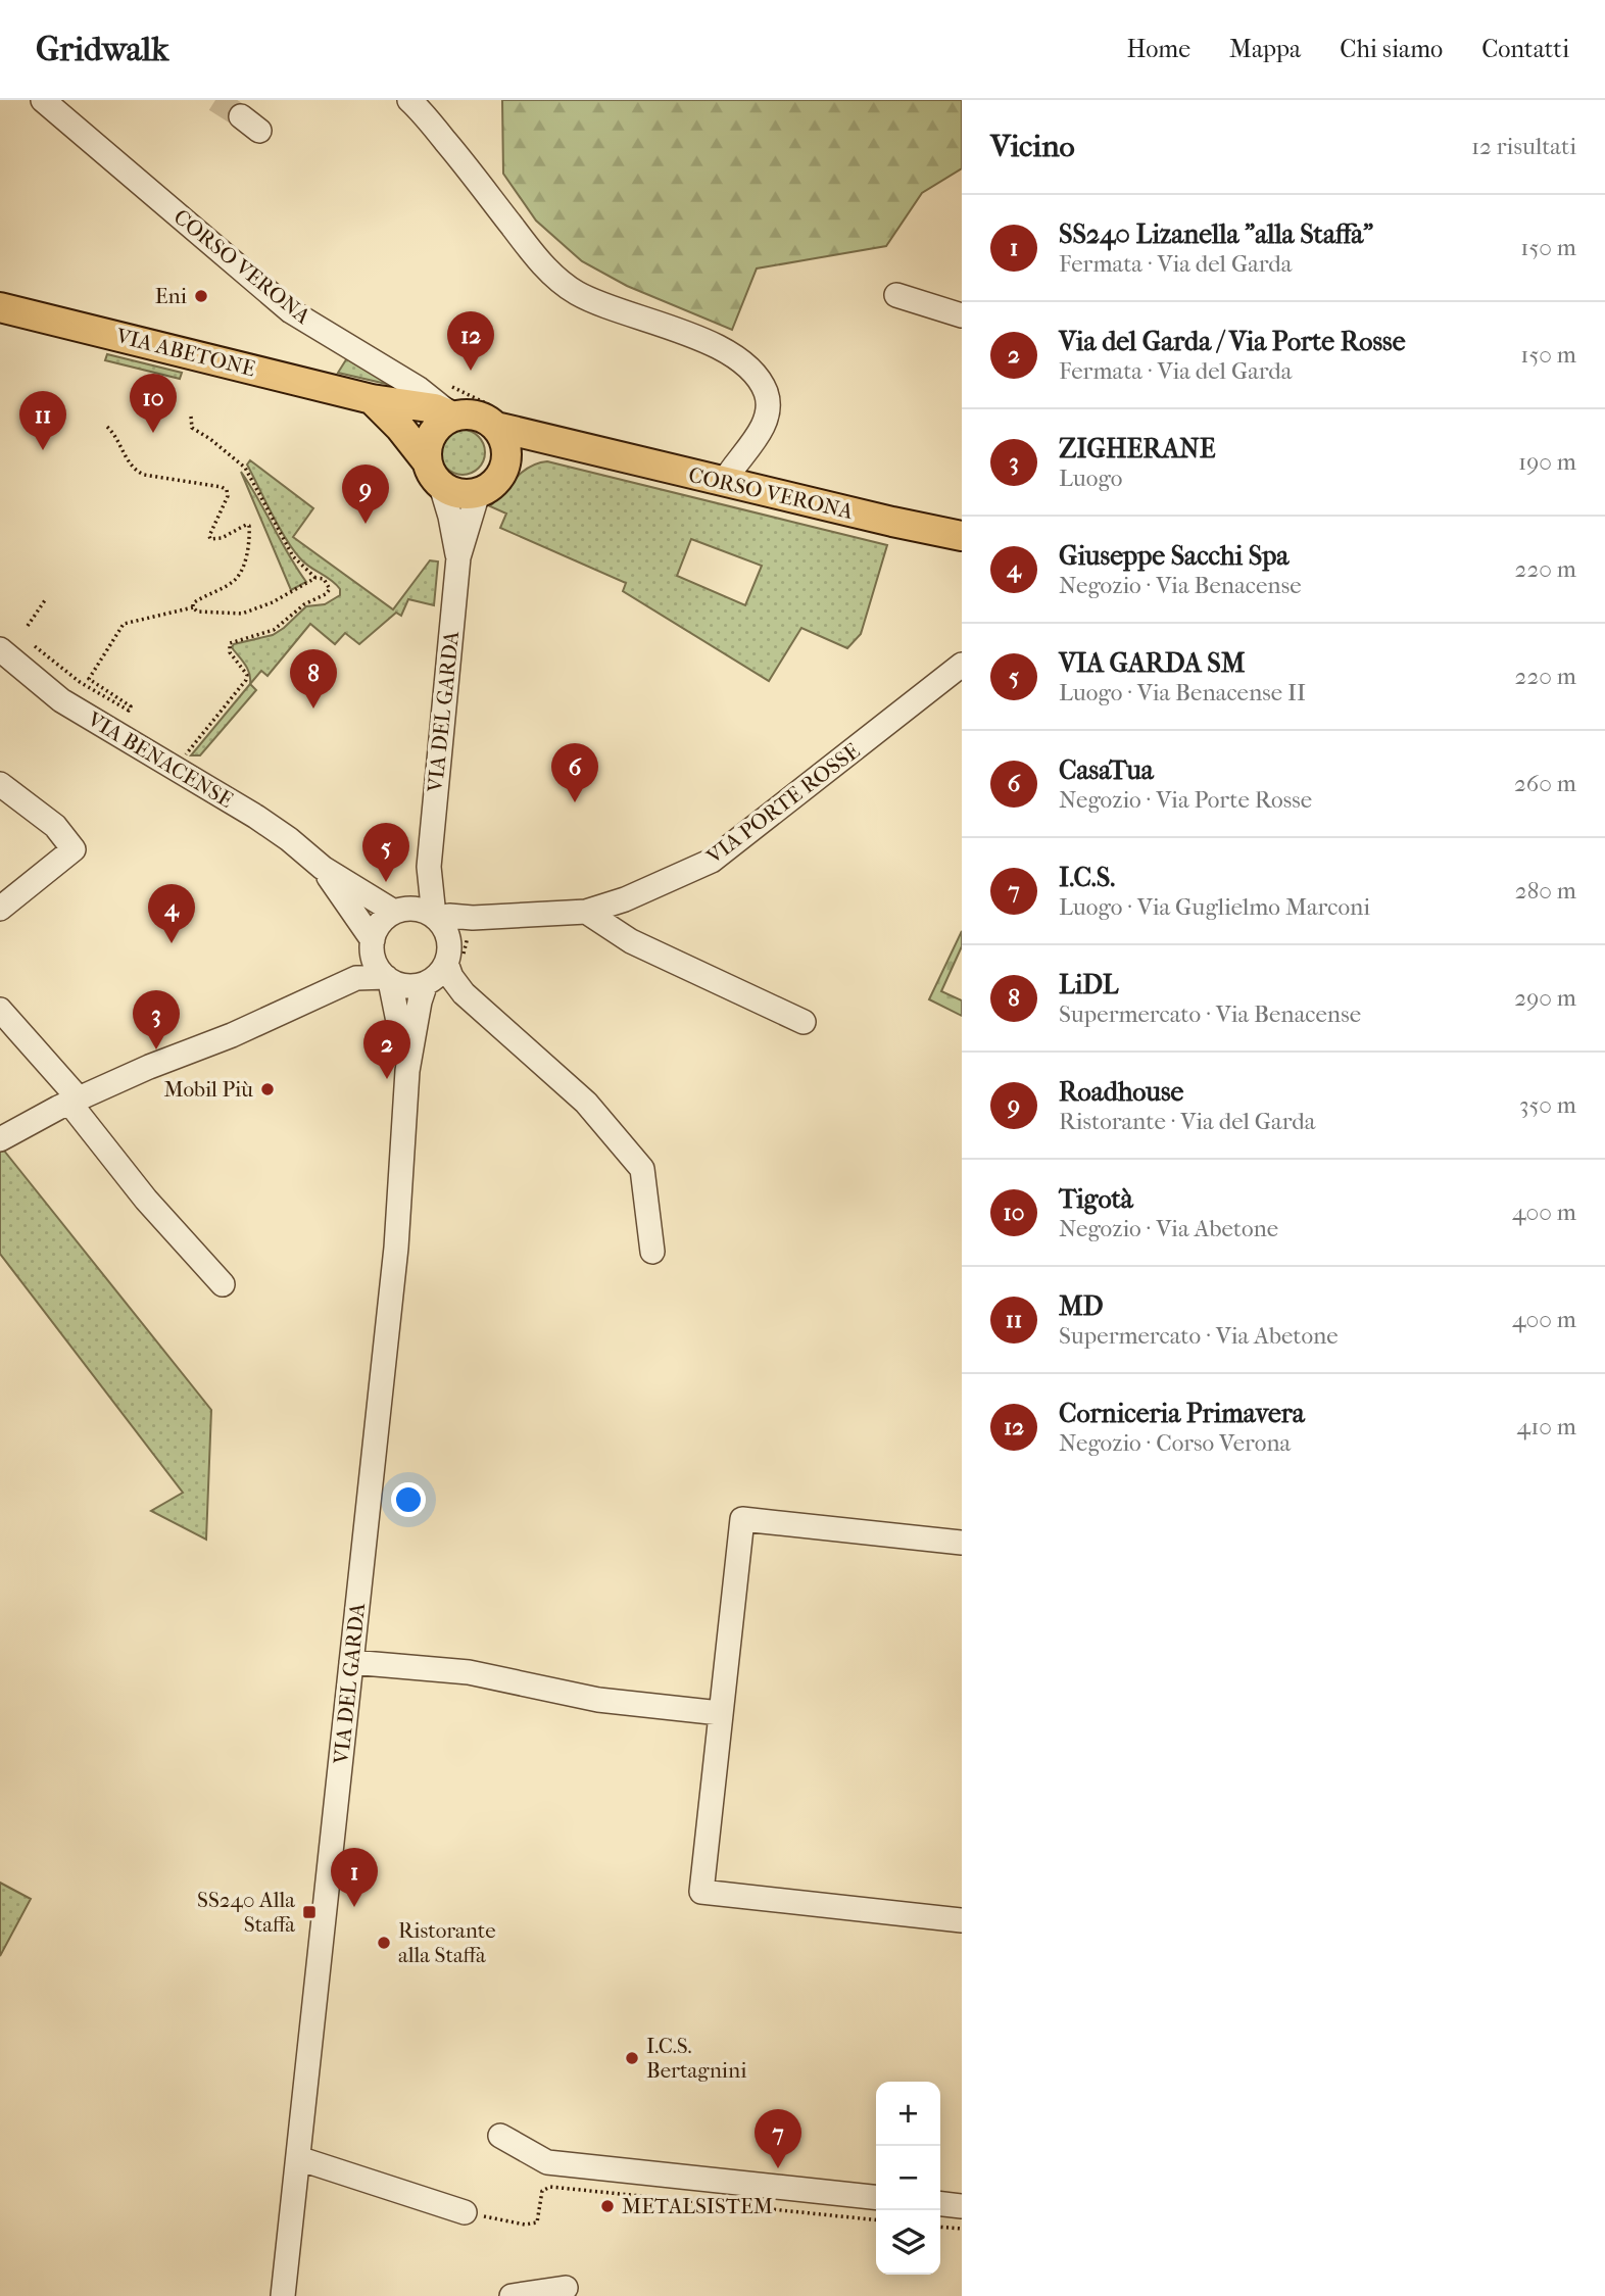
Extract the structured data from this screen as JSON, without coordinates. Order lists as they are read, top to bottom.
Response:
{
  "streets": {
    "main road": ["CORSO VERONA", "VIA ABETONE"],
    "street": ["VIA DEL GARDA", "VIA BENACENSE", "VIA PORTE ROSSE"]
  },
  "crossings": [
    ["CORSO VERONA", "VIA ABETONE"],
    ["CORSO VERONA", "VIA DEL GARDA"],
    ["VIA ABETONE", "VIA DEL GARDA"],
    ["VIA DEL GARDA", "VIA PORTE ROSSE"]
  ],
  "places": {
    "other": [
      "Eni",
      "Mobil Più",
      "Ristorante alla Staffa",
      "I.C.S. Bertagnini",
      "METALSISTEM"
    ],
    "transit": ["SS240 Alla Staffa"]
  },
  "page": {
    "header": "Gridwalk",
    "nav": [
      "Home",
      "Mappa",
      "Chi siamo",
      "Contatti"
    ],
    "heading": ["Vicino", "12 risultati"],
    "list": [
      {
        "mark": "1",
        "name": "SS240 Lizanella \"alla Staffa\"",
        "note": "Fermata · Via del Garda",
        "value": "150 m"
      },
      {
        "mark": "2",
        "name": "Via del Garda / Via Porte Rosse",
        "note": "Fermata · Via del Garda",
        "value": "150 m"
      },
      {
        "mark": "3",
        "name": "ZIGHERANE",
        "note": "Luogo",
        "value": "190 m"
      },
      {
        "mark": "4",
        "name": "Giuseppe Sacchi Spa",
        "note": "Negozio · Via Benacense",
        "value": "220 m"
      },
      {
        "mark": "5",
        "name": "VIA GARDA SM",
        "note": "Luogo · Via Benacense II",
        "value": "220 m"
      },
      {
        "mark": "6",
        "name": "CasaTua",
        "note": "Negozio · Via Porte Rosse",
        "value": "260 m"
      },
      {
        "mark": "7",
        "name": "I.C.S.",
        "note": "Luogo · Via Guglielmo Marconi",
        "value": "280 m"
      },
      {
        "mark": "8",
        "name": "LiDL",
        "note": "Supermercato · Via Benacense",
        "value": "290 m"
      },
      {
        "mark": "9",
        "name": "Roadhouse",
        "note": "Ristorante · Via del Garda",
        "value": "350 m"
      },
      {
        "mark": "10",
        "name": "Tigotà",
        "note": "Negozio · Via Abetone",
        "value": "400 m"
      },
      {
        "mark": "11",
        "name": "MD",
        "note": "Supermercato · Via Abetone",
        "value": "400 m"
      },
      {
        "mark": "12",
        "name": "Corniceria Primavera",
        "note": "Negozio · Corso Verona",
        "value": "410 m"
      }
    ],
    "pins": [
      "12",
      "10",
      "11",
      "9",
      "8",
      "6",
      "5",
      "4",
      "3",
      "2",
      "1",
      "7"
    ],
    "map_buttons": ["+", "−"]
  }
}
